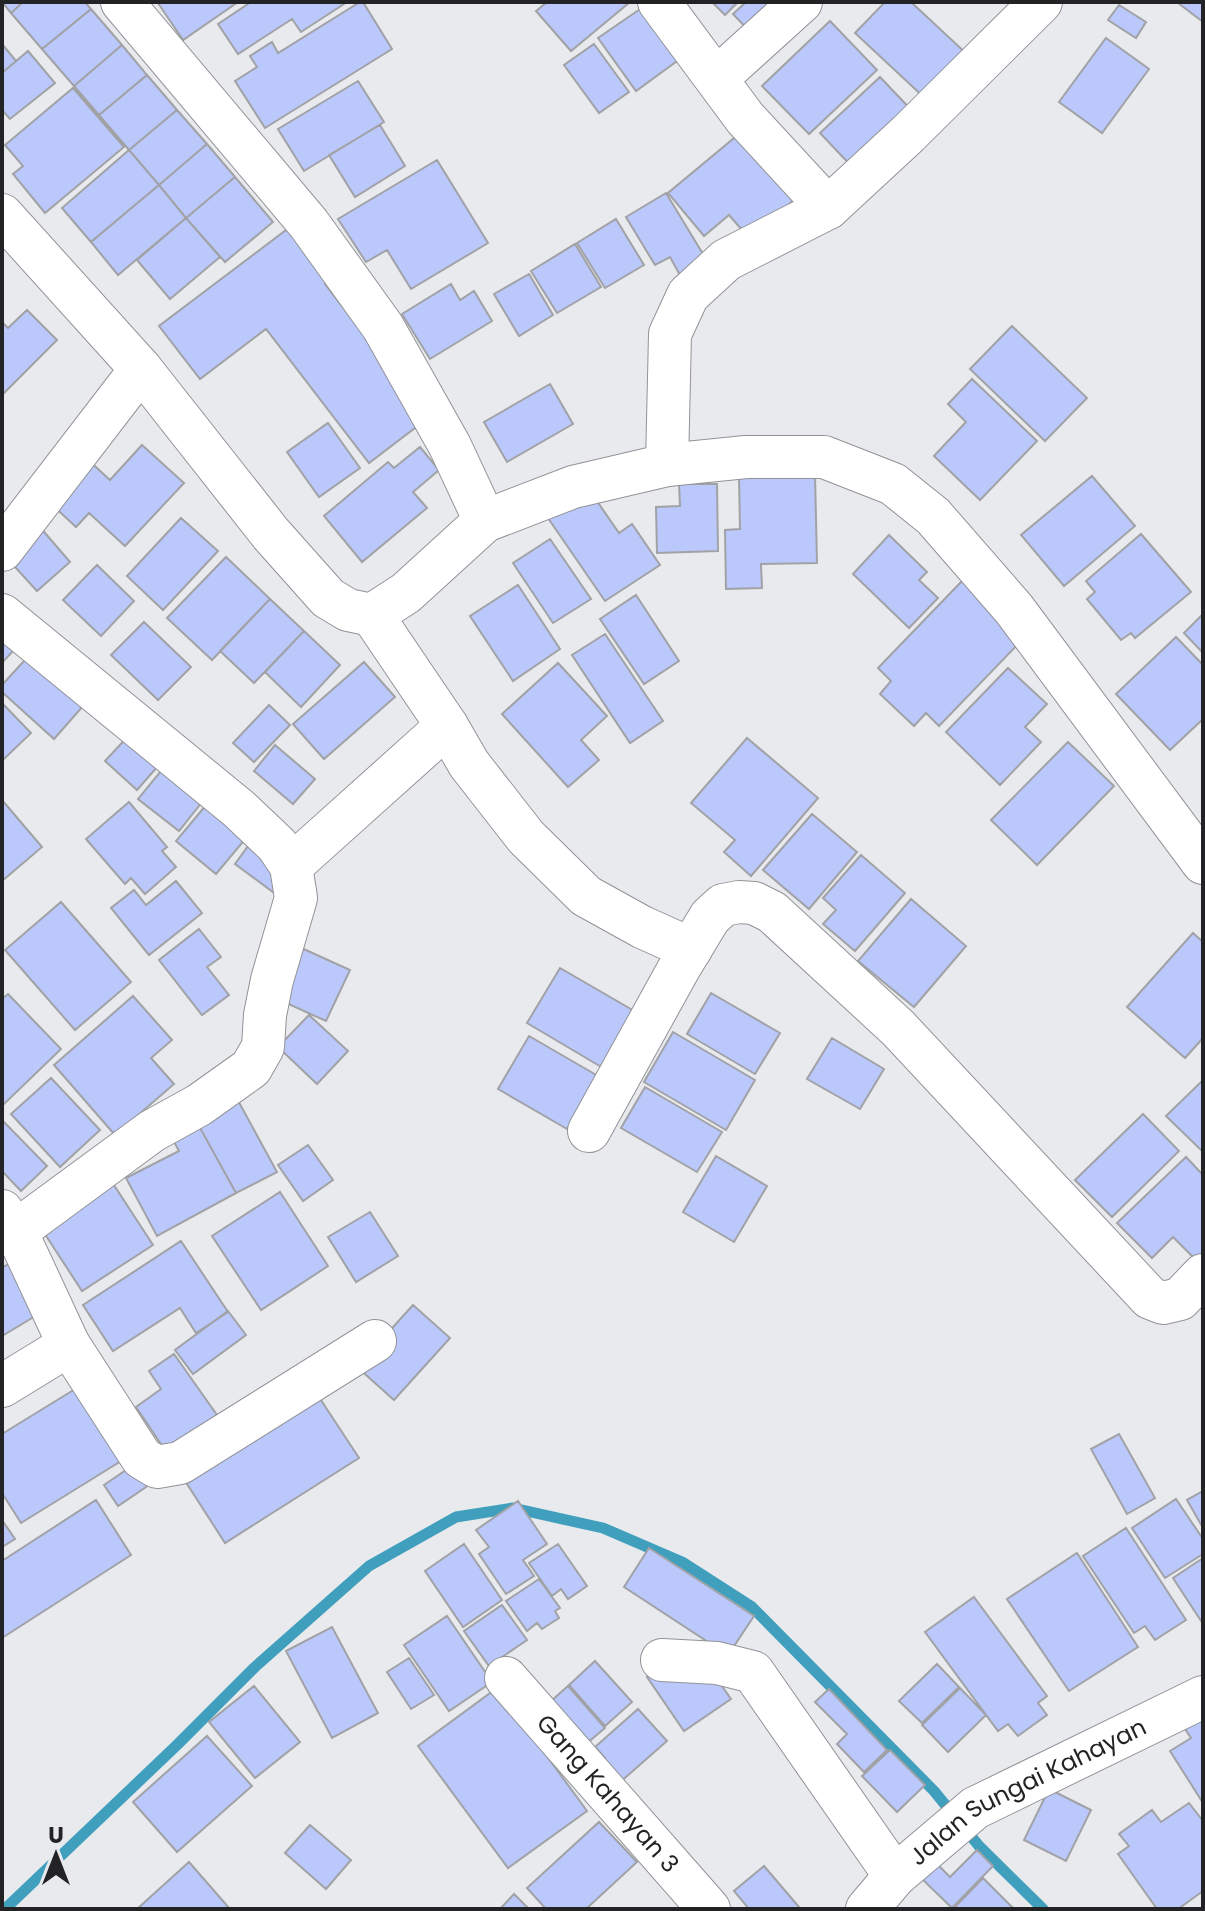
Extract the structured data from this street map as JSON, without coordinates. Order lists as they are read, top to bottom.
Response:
{
  "streets": {
    "street": ["Gang Kahayan 3", "Jalan Sungai Kahayan"]
  },
  "north": "top"
}
